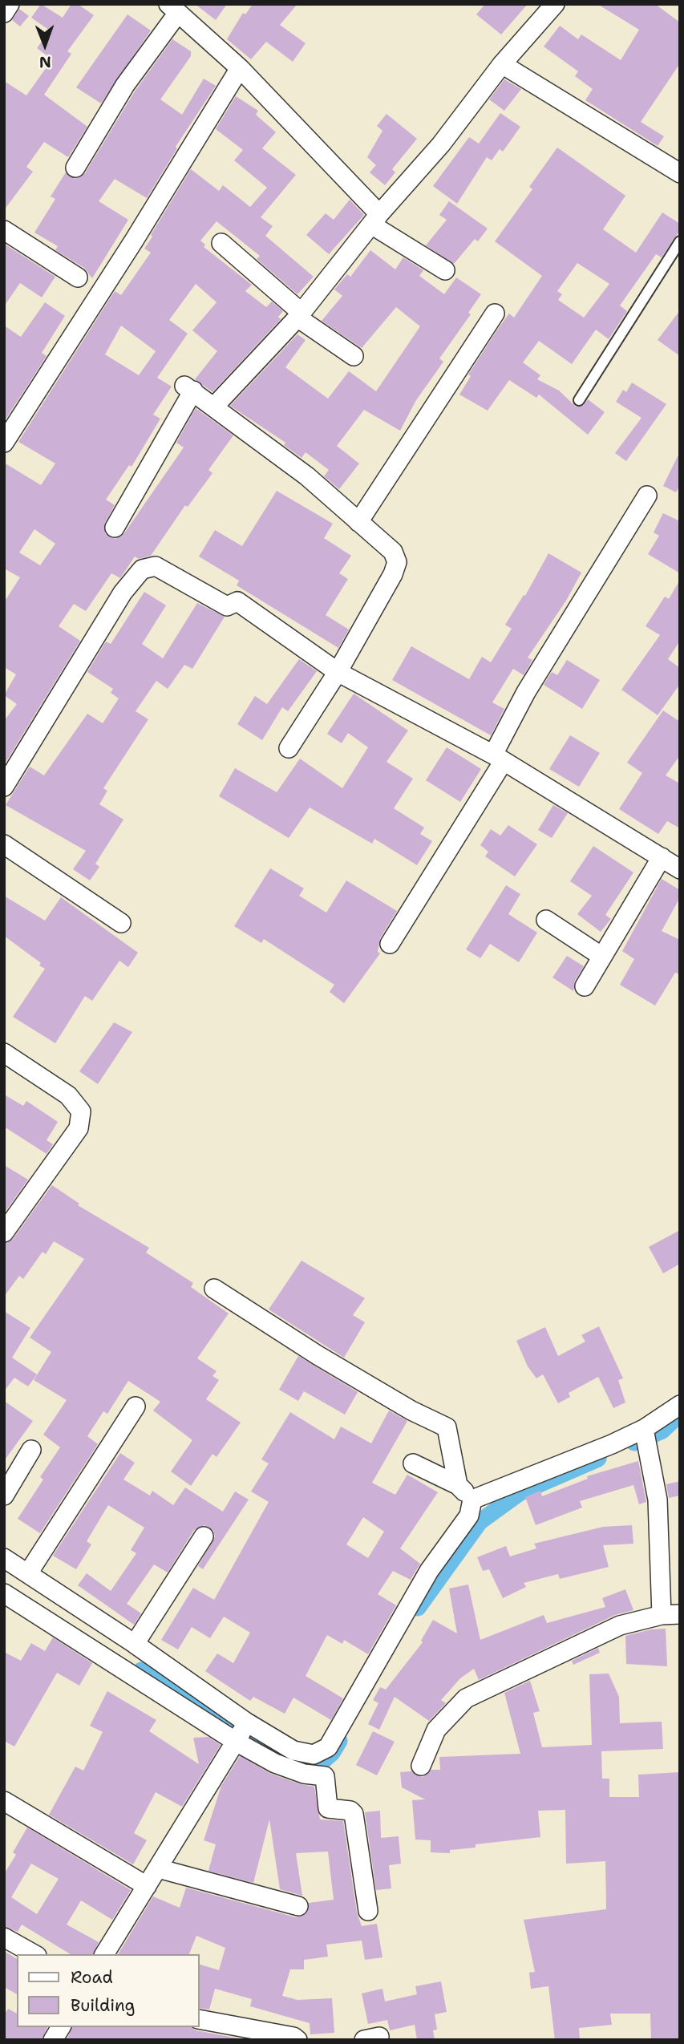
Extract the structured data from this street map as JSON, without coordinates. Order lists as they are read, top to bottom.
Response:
{
  "legend": ["Road", "Building"],
  "north": "bottom"
}
